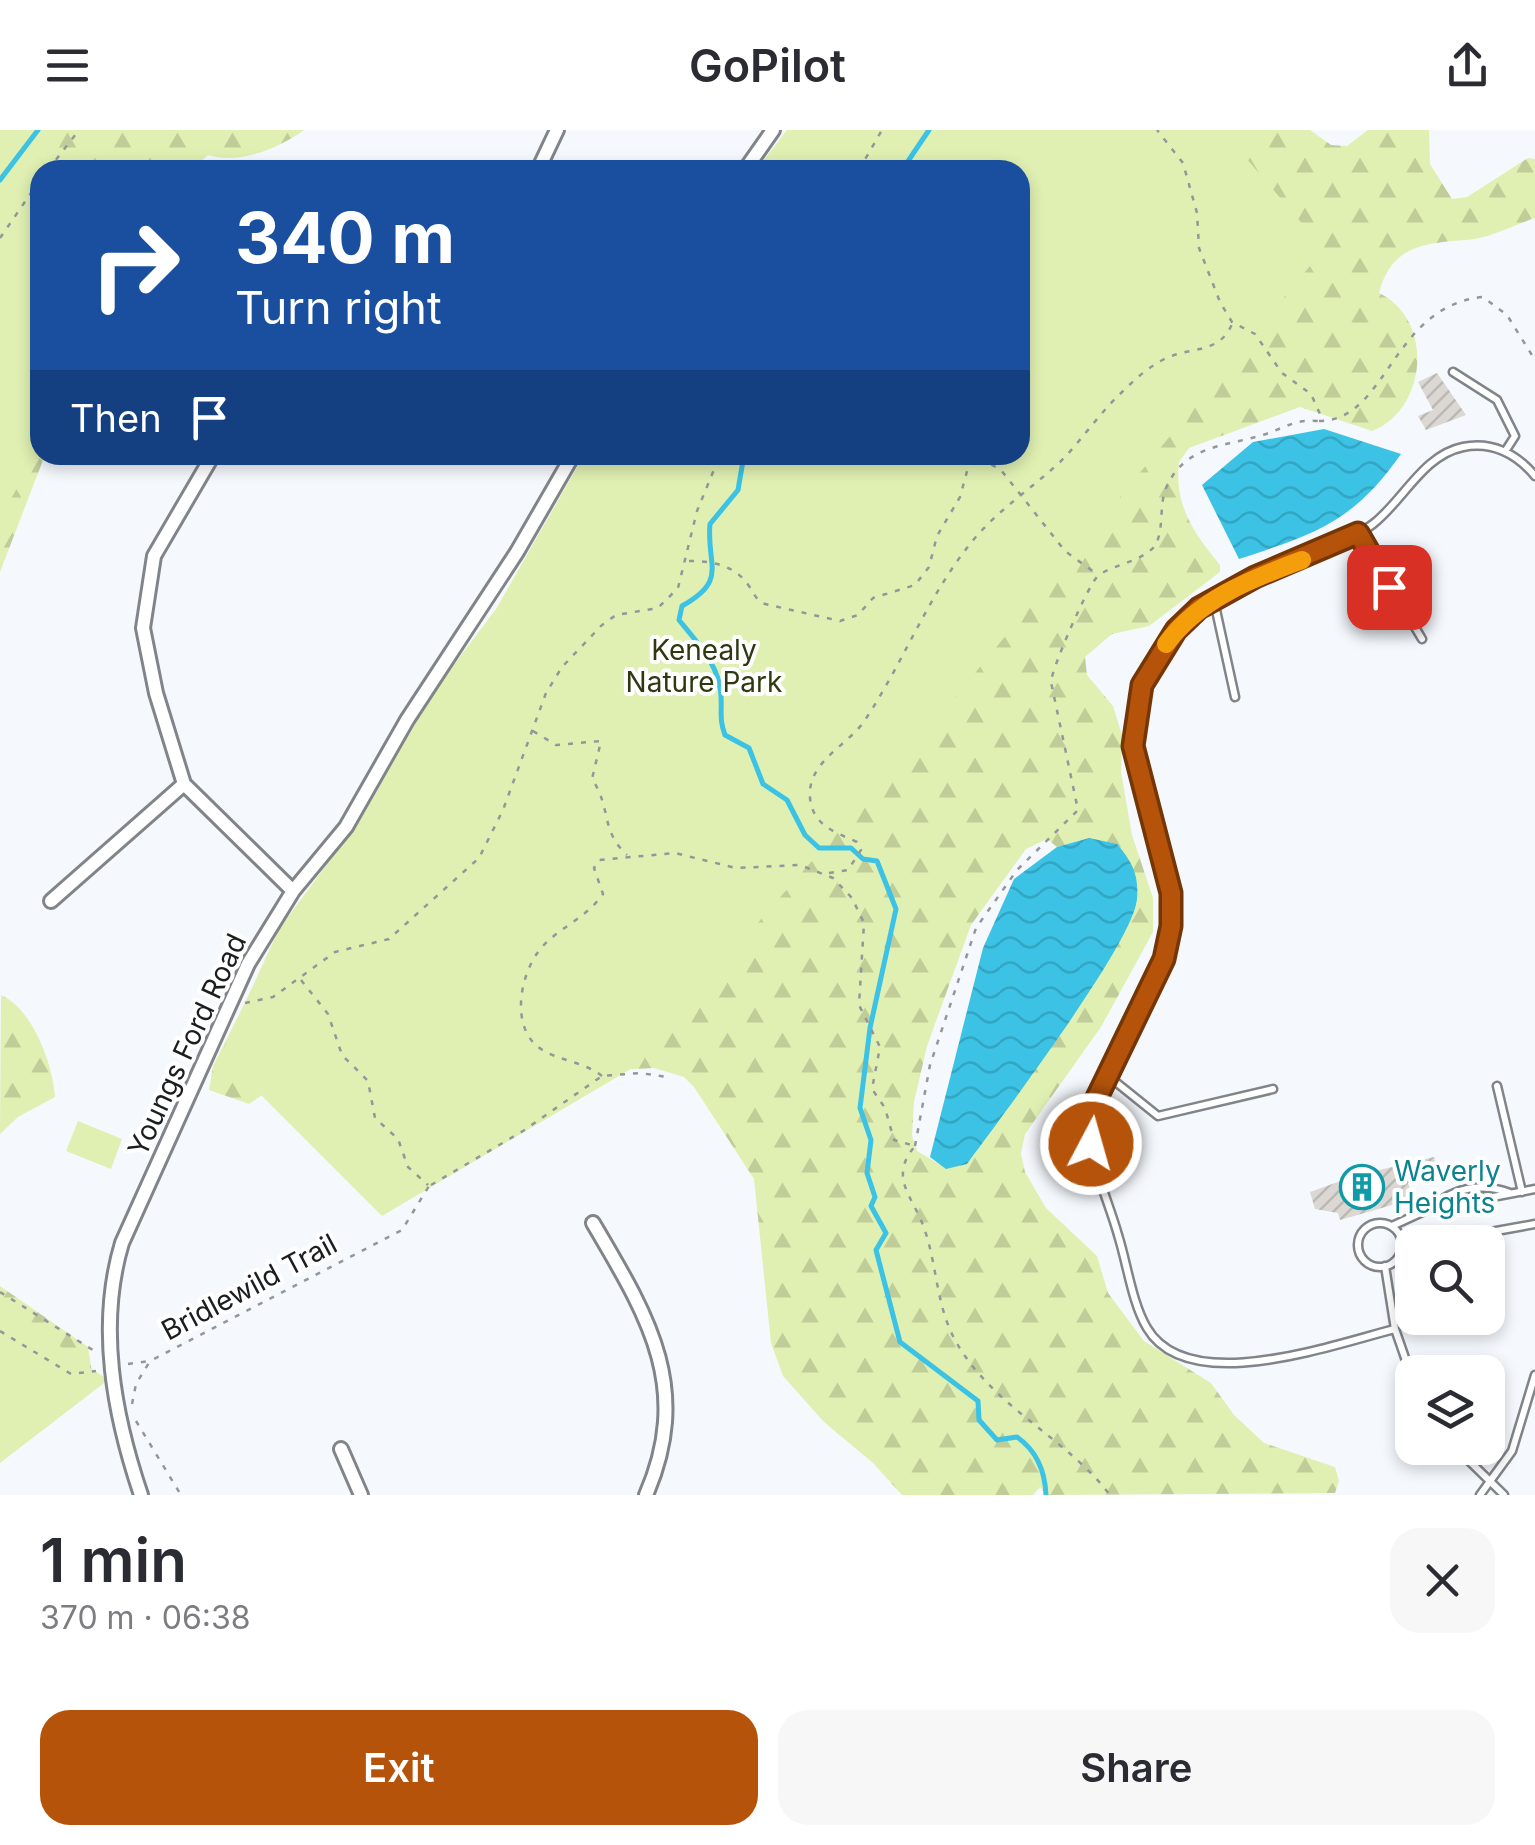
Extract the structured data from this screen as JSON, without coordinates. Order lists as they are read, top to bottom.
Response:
{
  "streets": {
    "street": ["Youngs Ford Road"],
    "path": ["Bridlewild Trail"]
  },
  "parks": ["Kenealy Nature Park"],
  "places": {
    "building": ["Waverly Heights"]
  },
  "page": {
    "header": "GoPilot",
    "turn": ["340 m", "Turn right"],
    "then": "Then",
    "heading": ["1 min", "370 m · 06:38"],
    "buttons": ["Exit", "Share"]
  }
}
